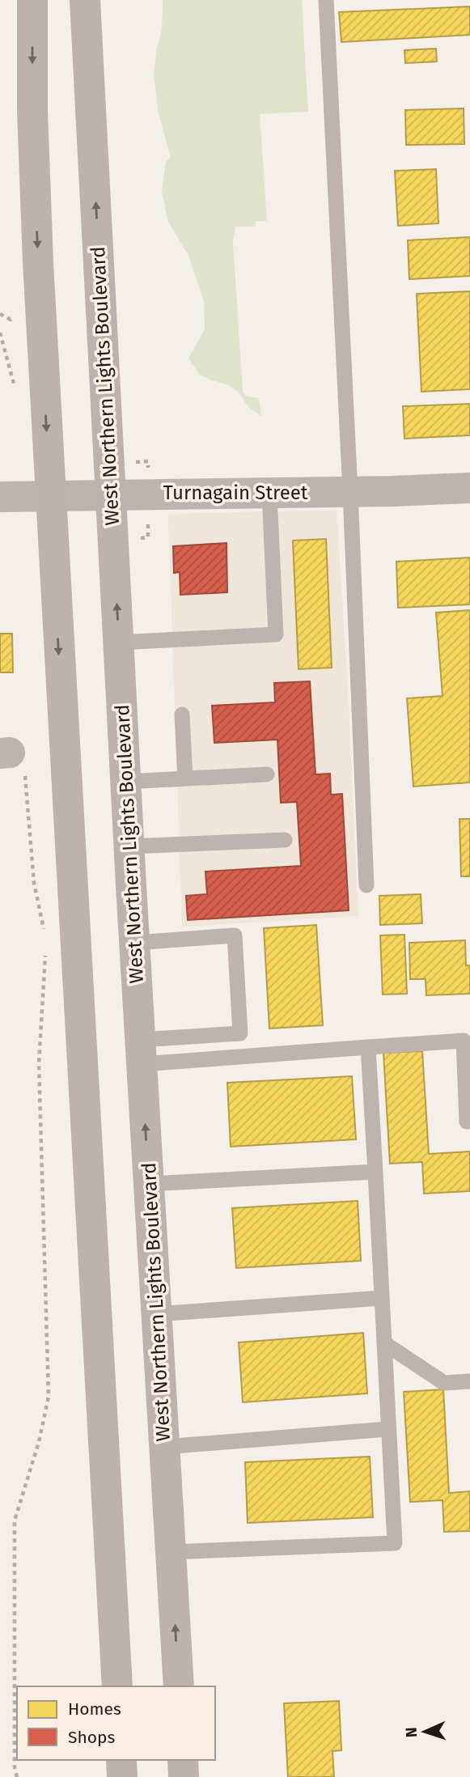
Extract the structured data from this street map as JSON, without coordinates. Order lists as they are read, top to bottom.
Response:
{
  "streets": {
    "main road": ["West Northern Lights Boulevard"],
    "street": ["Turnagain Street"]
  },
  "crossings": [
    ["West Northern Lights Boulevard", "Turnagain Street"]
  ],
  "legend": ["Homes", "Shops"],
  "north": "left"
}
